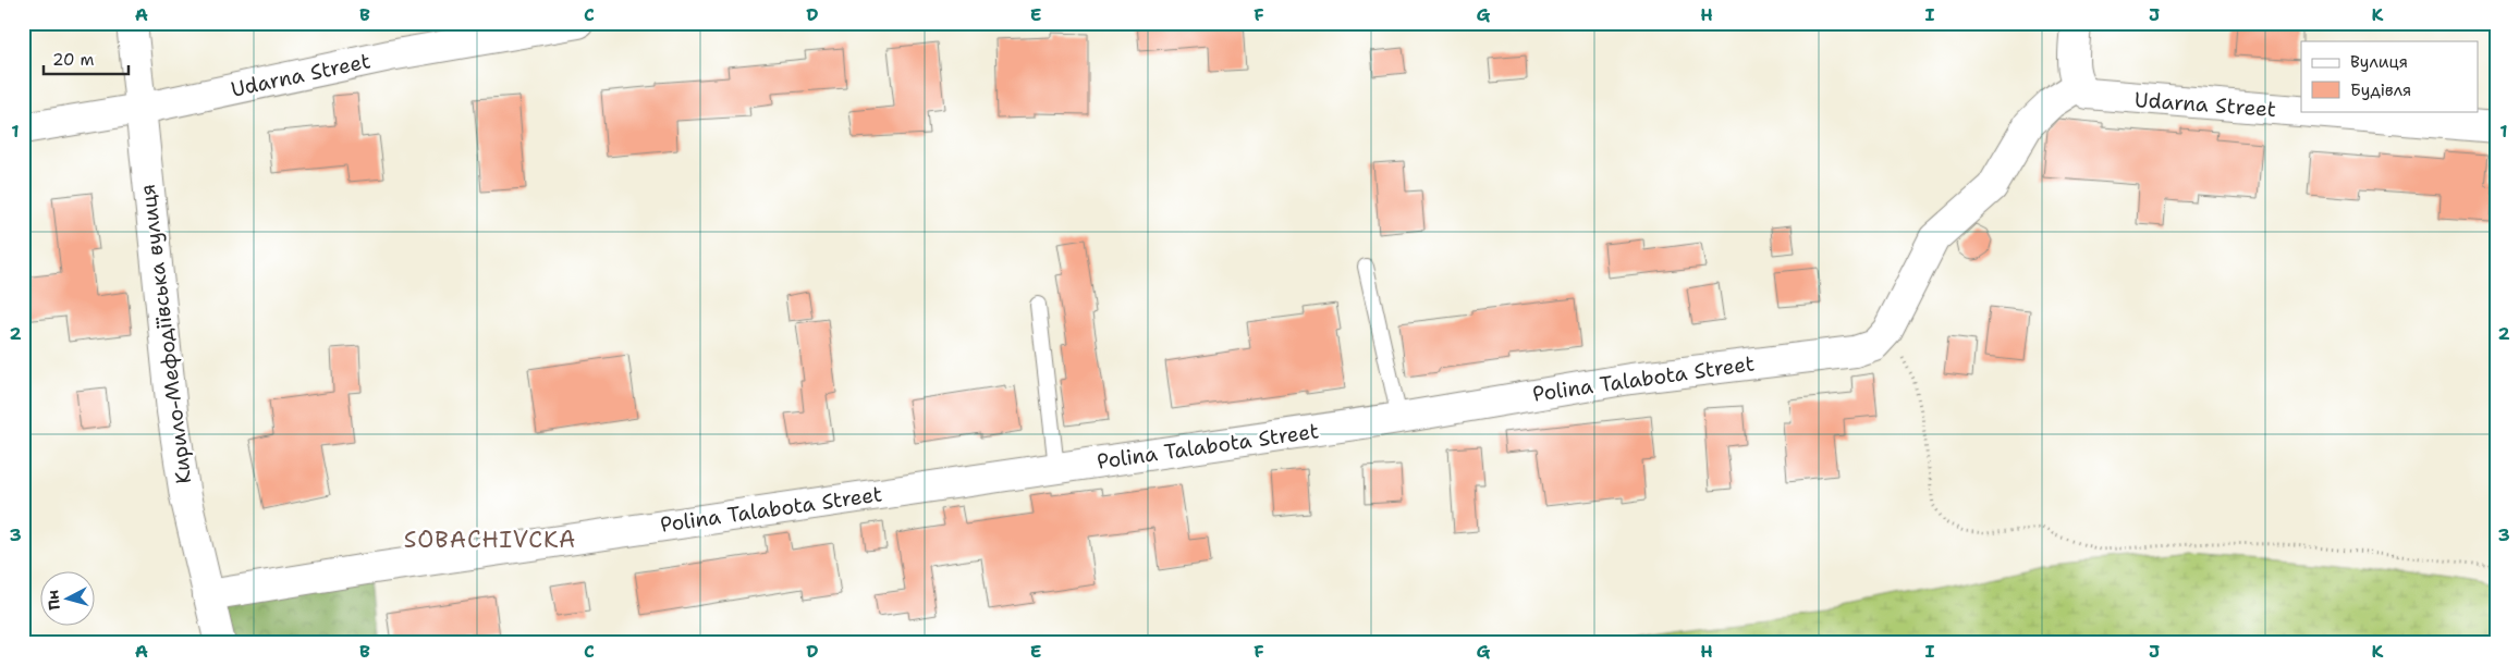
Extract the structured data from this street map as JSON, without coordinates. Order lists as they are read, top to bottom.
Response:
{
  "streets": {
    "street": ["Udarna Street", "Кирило-Мефодіївська вулиця", "Polina Talabota Street"]
  },
  "crossings": [
    ["Udarna Street", "Кирило-Мефодіївська вулиця"],
    ["Udarna Street", "Polina Talabota Street"],
    ["Кирило-Мефодіївська вулиця", "Polina Talabota Street"]
  ],
  "districts": ["SOBACHIVCKA"],
  "legend": ["Вулиця", "Будівля"],
  "scale_bar": "20 m",
  "north": "left",
  "grid": {
    "columns": [
      "A",
      "B",
      "C",
      "D",
      "E",
      "F",
      "G",
      "H",
      "I",
      "J",
      "K"
    ],
    "rows": ["1", "2", "3"]
  }
}
